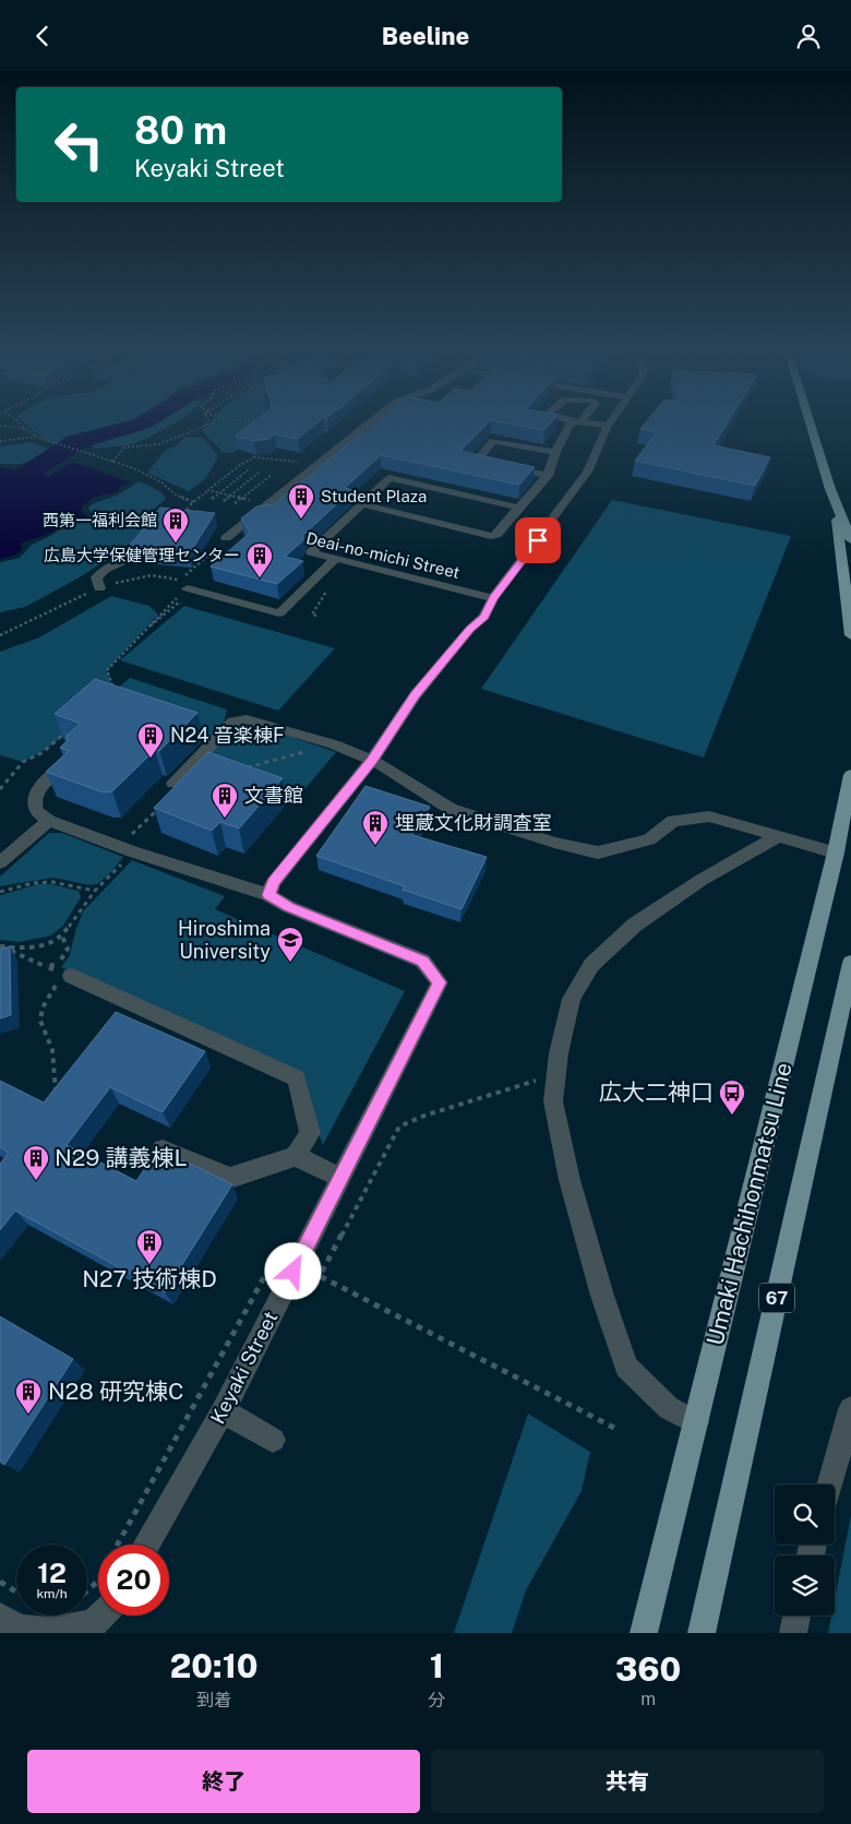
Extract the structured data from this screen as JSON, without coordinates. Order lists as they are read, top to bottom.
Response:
{
  "streets": {
    "main road": ["Umaki Hachihonmatsu Line", "67"],
    "street": ["Deai-no-michi Street", "Keyaki Street"]
  },
  "places": {
    "building": [
      "Student Plaza",
      "西第一福利会館",
      "広島大学保健管理センター",
      "N24 音楽棟F",
      "文書館",
      "埋蔵文化財調査室",
      "N29 講義棟L",
      "N27 技術棟D",
      "N28 研究棟C"
    ],
    "school or university": ["Hiroshima University"],
    "bus stop": ["広大二神口"]
  },
  "page": {
    "header": "Beeline",
    "turn": ["80 m", "Keyaki Street"],
    "speed": "12 km/h",
    "limit": "20",
    "eta": [
      "20:10",
      "到着",
      "1",
      "分",
      "360",
      "m"
    ],
    "buttons": ["終了", "共有"]
  }
}
